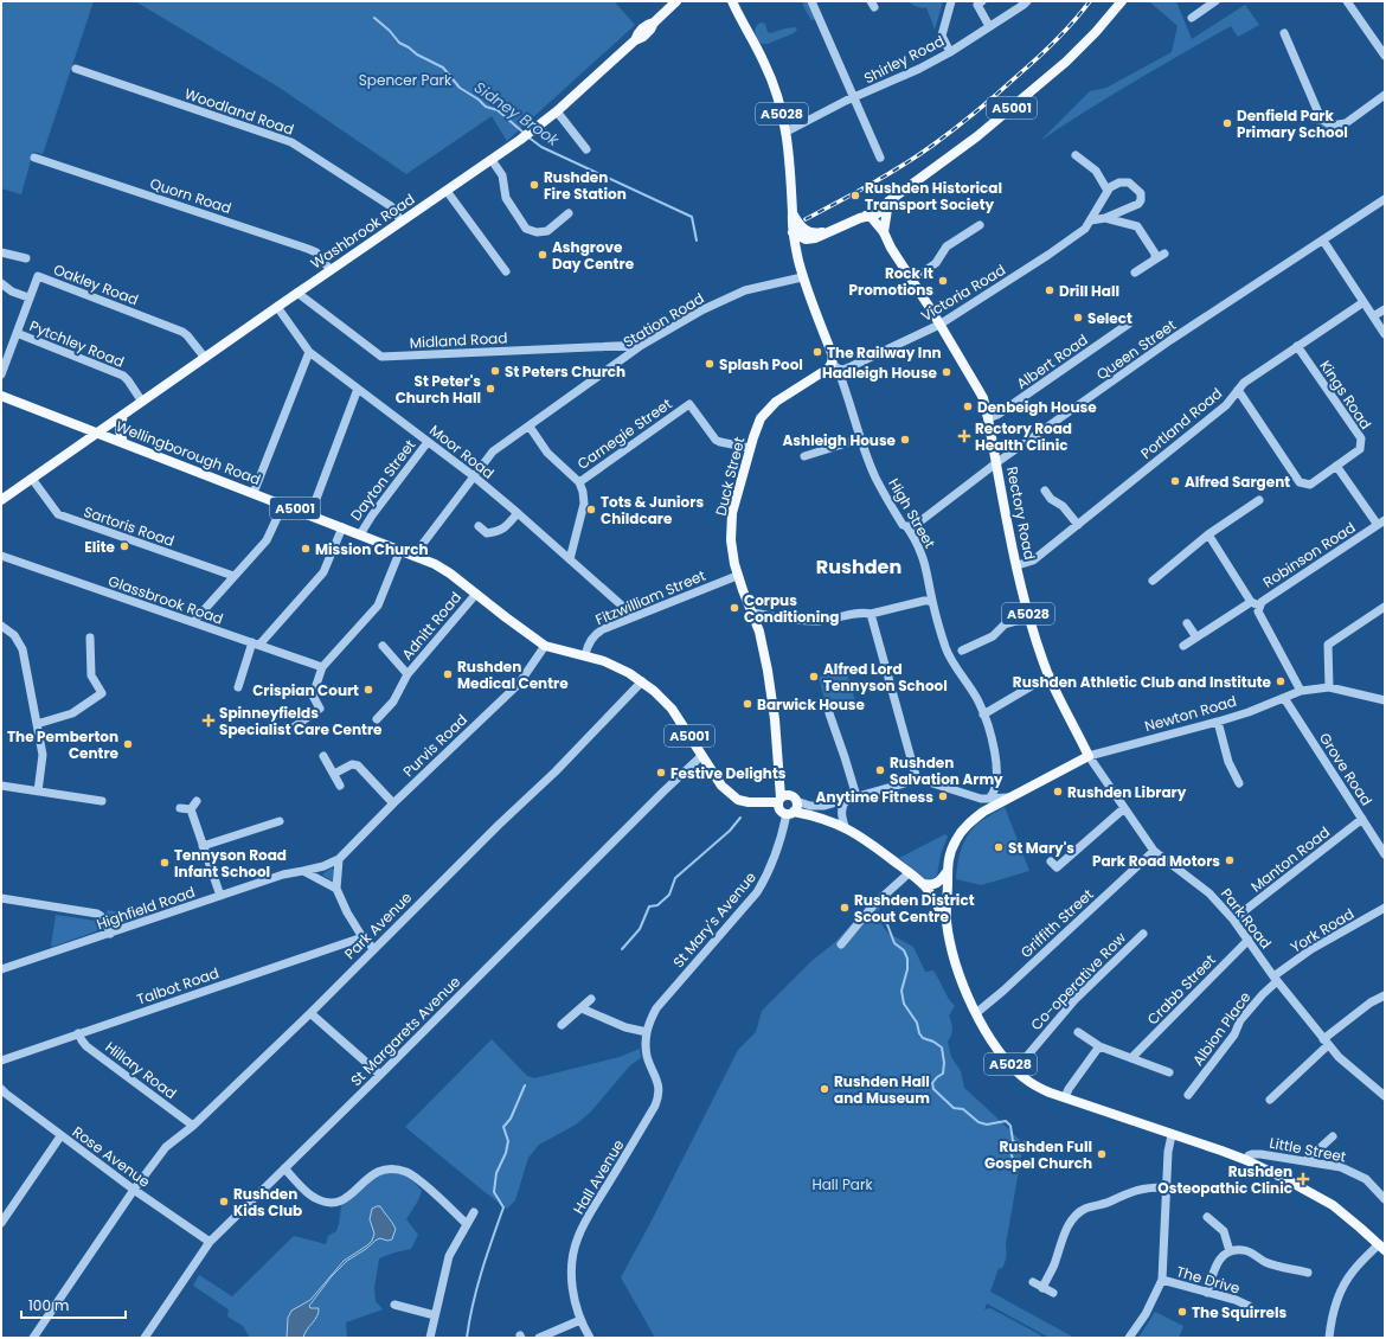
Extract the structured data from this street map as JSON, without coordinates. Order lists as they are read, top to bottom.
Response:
{
  "streets": {
    "main road": [
      "A5001",
      "A5028",
      "Washbrook Road",
      "Wellingborough Road",
      "Duck Street",
      "High Street",
      "Rectory Road",
      "Newton Road"
    ],
    "street": [
      "Shirley Road",
      "Woodland Road",
      "Quorn Road",
      "Oakley Road",
      "Victoria Road",
      "Station Road",
      "Midland Road",
      "Pytchley Road",
      "Queen Street",
      "Albert Road",
      "Kings Road",
      "Portland Road",
      "Carnegie Street",
      "Moor Road",
      "Dayton Street",
      "Sartoris Road",
      "Robinson Road",
      "Fitzwilliam Street",
      "Glassbrook Road",
      "Adnitt Road",
      "Purvis Road",
      "Grove Road",
      "Manton Road",
      "Highfield Road",
      "Park Road",
      "St Mary's Avenue",
      "Griffith Street",
      "Park Avenue",
      "York Road",
      "Co-operative Row",
      "Talbot Road",
      "Crabb Street",
      "Albion Place",
      "St Margarets Avenue",
      "Hillary Road",
      "Little Street",
      "Rose Avenue",
      "Hall Avenue",
      "The Drive"
    ]
  },
  "crossings": [
    ["Shirley Road", "A5028"],
    ["A5001", "Rectory Road"],
    ["Woodland Road", "Washbrook Road"],
    ["A5028", "Wellingborough Road"],
    ["A5028", "Duck Street"],
    ["A5028", "High Street"],
    ["A5028", "Newton Road"],
    ["A5028", "St Mary's Avenue"],
    ["A5028", "Griffith Street"],
    ["A5028", "Co-operative Row"],
    ["A5028", "Little Street"],
    ["Quorn Road", "Washbrook Road"],
    ["Washbrook Road", "Oakley Road"],
    ["Washbrook Road", "Midland Road"],
    ["Washbrook Road", "Pytchley Road"],
    ["Washbrook Road", "Moor Road"],
    ["Washbrook Road", "Wellingborough Road"],
    ["Washbrook Road", "Sartoris Road"],
    ["Oakley Road", "Pytchley Road"],
    ["Victoria Road", "Duck Street"],
    ["Victoria Road", "High Street"],
    ["Victoria Road", "Rectory Road"],
    ["Station Road", "Midland Road"],
    ["Station Road", "Moor Road"],
    ["Station Road", "Wellingborough Road"],
    ["Station Road", "High Street"],
    ["Queen Street", "High Street"],
    ["Queen Street", "Rectory Road"],
    ["Albert Road", "Rectory Road"],
    ["Kings Road", "Portland Road"],
    ["Portland Road", "Rectory Road"],
    ["Carnegie Street", "Duck Street"],
    ["Moor Road", "Dayton Street"],
    ["Moor Road", "Fitzwilliam Street"],
    ["Wellingborough Road", "Duck Street"],
    ["Wellingborough Road", "Dayton Street"],
    ["Wellingborough Road", "Fitzwilliam Street"],
    ["Wellingborough Road", "Adnitt Road"],
    ["Wellingborough Road", "Purvis Road"],
    ["Wellingborough Road", "St Mary's Avenue"],
    ["Wellingborough Road", "Park Avenue"],
    ["Wellingborough Road", "St Margarets Avenue"],
    ["Duck Street", "High Street"],
    ["Duck Street", "Fitzwilliam Street"],
    ["Duck Street", "St Mary's Avenue"],
    ["Rectory Road", "Newton Road"],
    ["Rectory Road", "Park Road"],
    ["Robinson Road", "Newton Road"],
    ["Newton Road", "Grove Road"],
    ["Newton Road", "Park Road"],
    ["Purvis Road", "Highfield Road"],
    ["Grove Road", "Manton Road"],
    ["Manton Road", "Park Road"],
    ["Park Road", "Griffith Street"],
    ["Park Road", "York Road"],
    ["Park Road", "Crabb Street"],
    ["Park Road", "Albion Place"],
    ["St Mary's Avenue", "Hall Avenue"],
    ["Park Avenue", "Hillary Road"],
    ["Park Avenue", "Rose Avenue"],
    ["York Road", "Albion Place"],
    ["Talbot Road", "Hillary Road"],
    ["St Margarets Avenue", "Rose Avenue"]
  ],
  "districts": ["Rushden"],
  "water": ["Sidney Brook"],
  "parks": ["Spencer Park", "Hall Park"],
  "places": {
    "other": [
      "Denfield Park Primary School",
      "Rushden Fire Station",
      "Rushden Historical Transport Society",
      "Ashgrove Day Centre",
      "Rock It Promotions",
      "Drill Hall",
      "Select",
      "The Railway Inn",
      "Splash Pool",
      "St Peters Church",
      "Hadleigh House",
      "St Peter's Church Hall",
      "Denbeigh House",
      "Ashleigh House",
      "Alfred Sargent",
      "Tots & Juniors Childcare",
      "Elite",
      "Mission Church",
      "Corpus Conditioning",
      "Rushden Medical Centre",
      "Alfred Lord Tennyson School",
      "Rushden Athletic Club and Institute",
      "Crispian Court",
      "Barwick House",
      "The Pemberton Centre",
      "Rushden Salvation Army",
      "Festive Delights",
      "Rushden Library",
      "Anytime Fitness",
      "St Mary's",
      "Park Road Motors",
      "Tennyson Road Infant School",
      "Rushden District Scout Centre",
      "Rushden Hall and Museum",
      "Rushden Full Gospel Church",
      "Rushden Kids Club",
      "The Squirrels"
    ],
    "health": ["Rectory Road Health Clinic", "Spinneyfields Specialist Care Centre", "Rushden Osteopathic Clinic"]
  },
  "scale_bar": "100 m"
}
